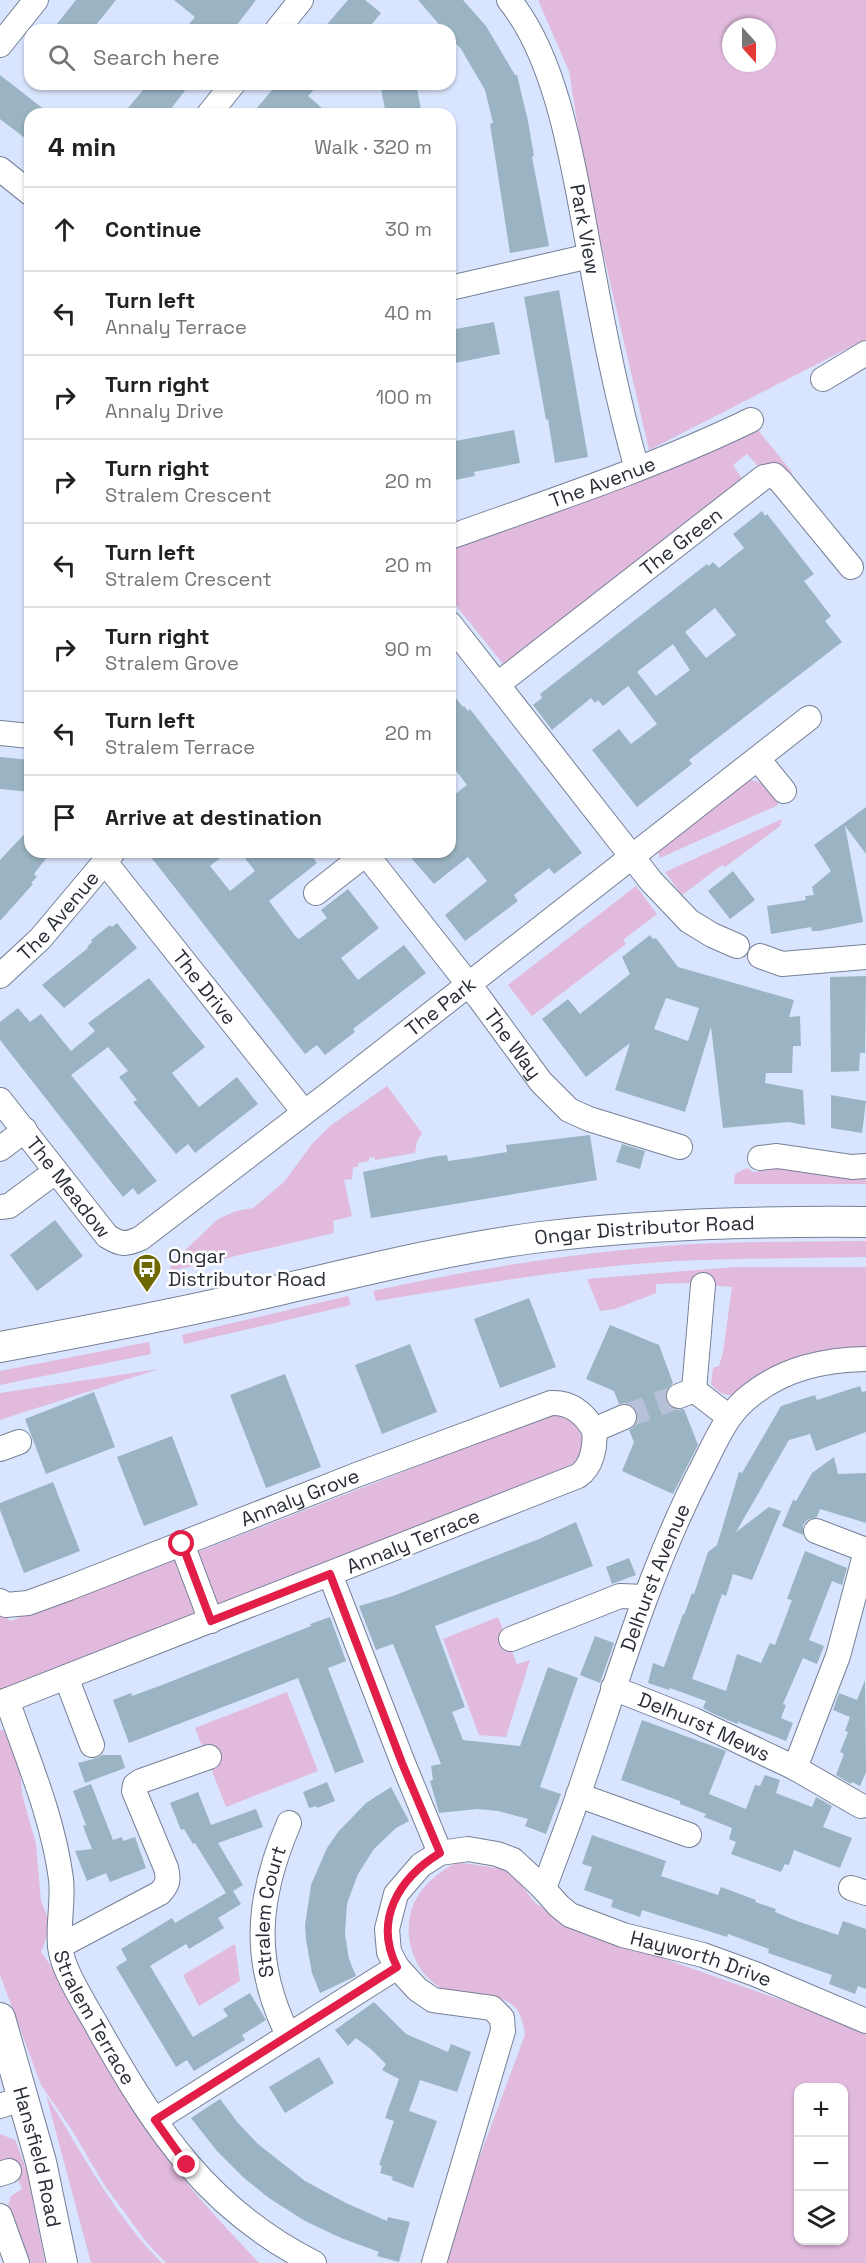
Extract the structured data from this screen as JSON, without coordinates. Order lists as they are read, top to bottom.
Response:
{
  "streets": {
    "street": [
      "Park View",
      "The Avenue",
      "The Green",
      "The Drive",
      "The Park",
      "The Way",
      "The Meadow",
      "Ongar Distributor Road",
      "Annaly Grove",
      "Annaly Terrace",
      "Delhurst Avenue",
      "Delhurst Mews",
      "Stralem Court",
      "Hayworth Drive",
      "Stralem Terrace",
      "Hansfield Road"
    ]
  },
  "crossings": [
    ["Park View", "The Avenue"],
    ["The Drive", "The Park"],
    ["The Park", "The Way"],
    ["The Park", "The Meadow"],
    ["Annaly Grove", "Annaly Terrace"],
    ["Annaly Terrace", "Stralem Terrace"],
    ["Delhurst Avenue", "Delhurst Mews"],
    ["Delhurst Avenue", "Hayworth Drive"]
  ],
  "places": {
    "bus stop": ["Ongar Distributor Road"]
  },
  "north": "bottom",
  "page": {
    "search": "Search here",
    "heading": ["4 min", "Walk · 320 m"],
    "list": [
      ["Continue", "30 m"],
      ["Turn left", "Annaly Terrace", "40 m"],
      ["Turn right", "Annaly Drive", "100 m"],
      ["Turn right", "Stralem Crescent", "20 m"],
      ["Turn left", "Stralem Crescent", "20 m"],
      ["Turn right", "Stralem Grove", "90 m"],
      ["Turn left", "Stralem Terrace", "20 m"],
      "Arrive at destination"
    ],
    "map_buttons": ["+", "−"]
  }
}
